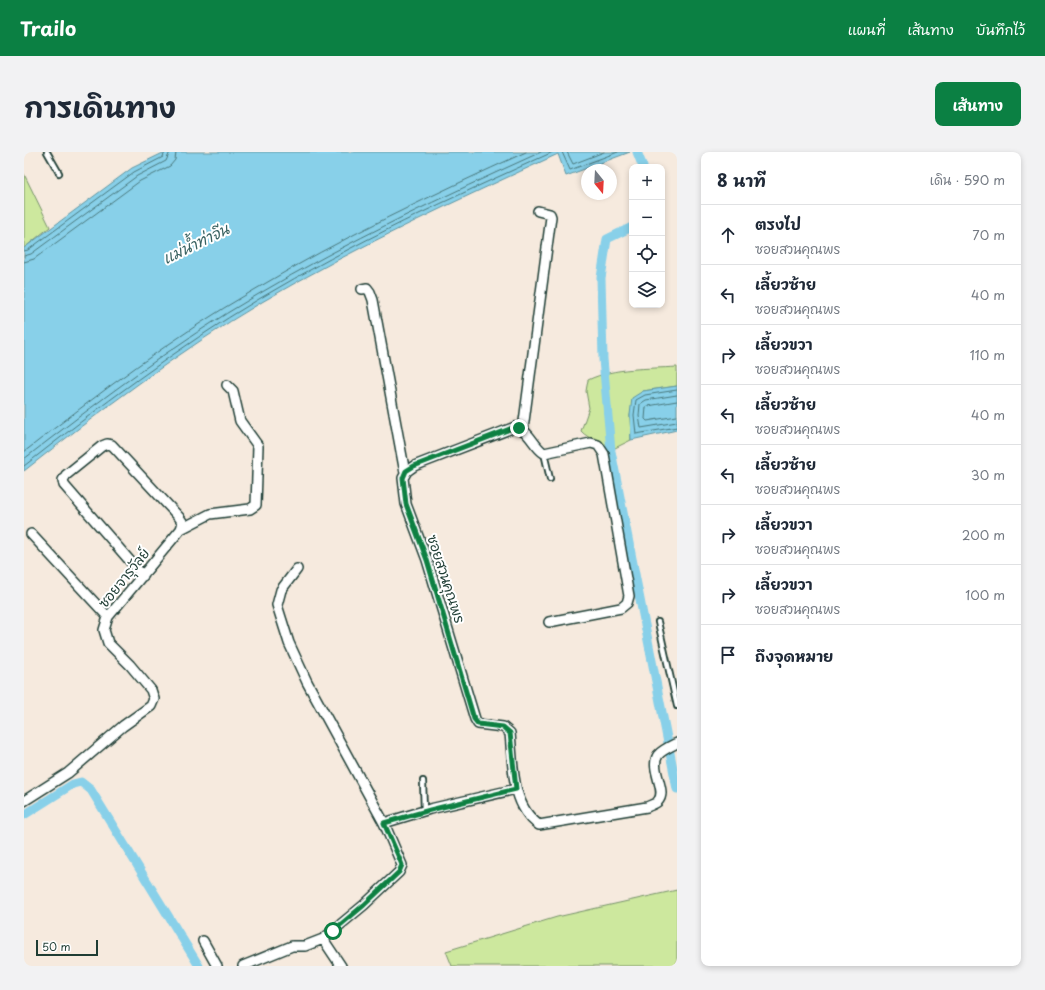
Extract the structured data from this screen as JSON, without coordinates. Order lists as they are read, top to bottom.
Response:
{
  "streets": {
    "street": ["ซอยจารุวัลย์", "ซอยสวนคุณพร"]
  },
  "water": ["แม่น้ำท่าจีน"],
  "scale_bar": "50 m",
  "north": "bottom",
  "page": {
    "header": "Trailo",
    "nav": ["แผนที่", "เส้นทาง", "บันทึกไว้"],
    "title": "การเดินทาง",
    "buttons": "เส้นทาง",
    "heading": ["8 นาที", "เดิน · 590 m"],
    "map_buttons": ["+", "−"],
    "list": [
      ["ตรงไป", "ซอยสวนคุณพร", "70 m"],
      ["เลี้ยวซ้าย", "ซอยสวนคุณพร", "40 m"],
      ["เลี้ยวขวา", "ซอยสวนคุณพร", "110 m"],
      ["เลี้ยวซ้าย", "ซอยสวนคุณพร", "40 m"],
      ["เลี้ยวซ้าย", "ซอยสวนคุณพร", "30 m"],
      ["เลี้ยวขวา", "ซอยสวนคุณพร", "200 m"],
      ["เลี้ยวขวา", "ซอยสวนคุณพร", "100 m"],
      "ถึงจุดหมาย"
    ],
    "scale": "50 m"
  }
}
